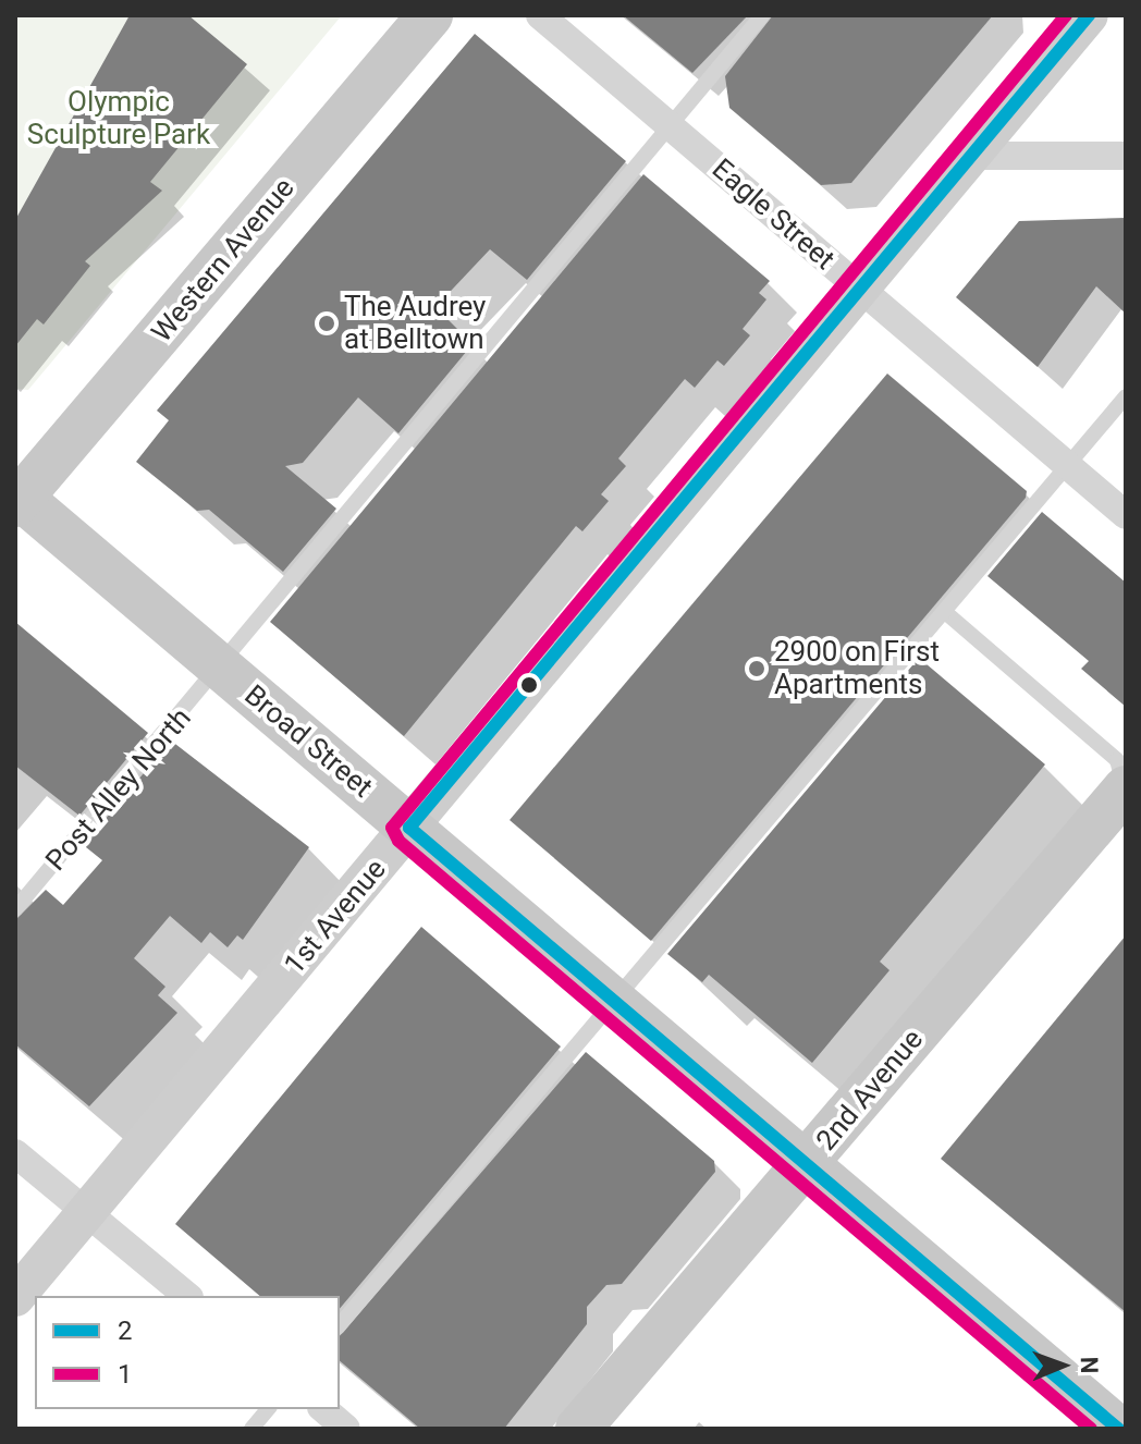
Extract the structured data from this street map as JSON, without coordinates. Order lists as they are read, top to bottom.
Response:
{
  "streets": {
    "main road": [
      "Western Avenue",
      "Broad Street",
      "1st Avenue",
      "2nd Avenue"
    ],
    "street": ["Eagle Street"],
    "lane": ["Post Alley North"]
  },
  "crossings": [
    ["Eagle Street", "Post Alley North"],
    ["Eagle Street", "1st Avenue"],
    ["Western Avenue", "Broad Street"],
    ["Broad Street", "Post Alley North"],
    ["Broad Street", "1st Avenue"],
    ["Broad Street", "2nd Avenue"]
  ],
  "parks": ["Olympic Sculpture Park"],
  "places": ["The Audrey at Belltown", "2900 on First Apartments"],
  "lines": ["transit line 2", "transit line 1"],
  "legend": ["2", "1"],
  "north": "right"
}
